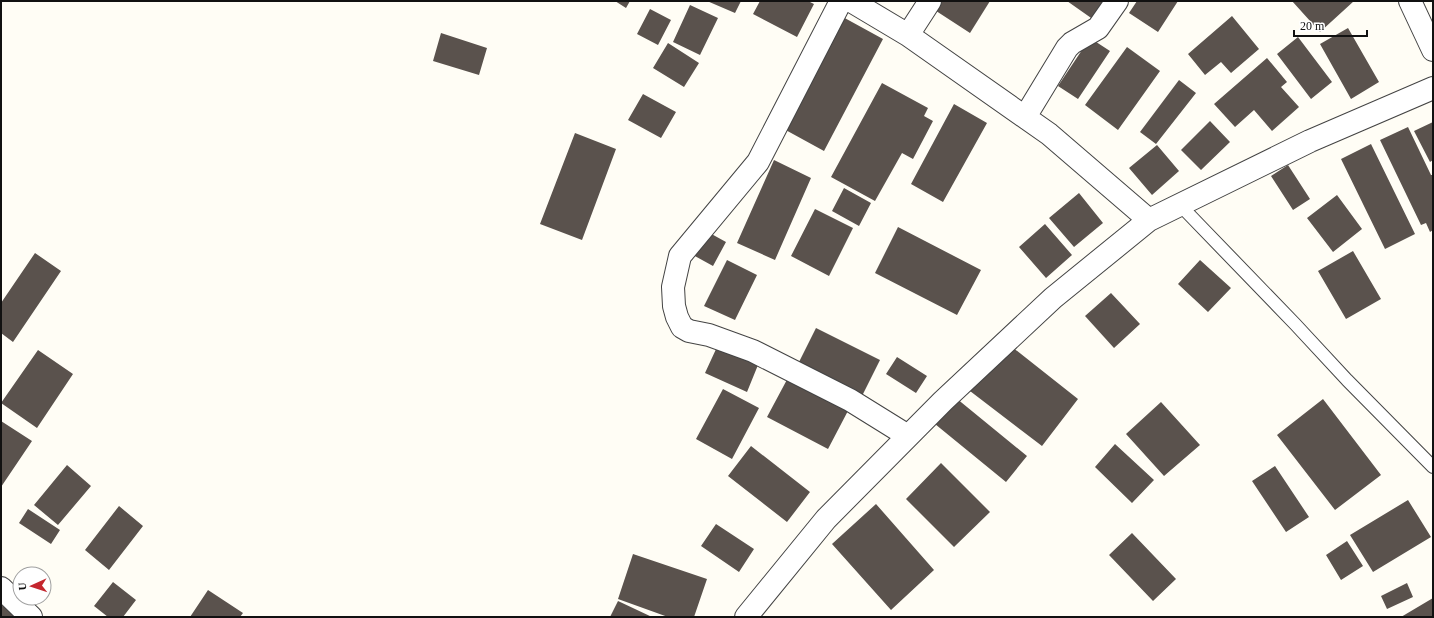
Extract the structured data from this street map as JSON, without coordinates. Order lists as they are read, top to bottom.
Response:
{
  "scale_bar": "20 m",
  "north": "left"
}
